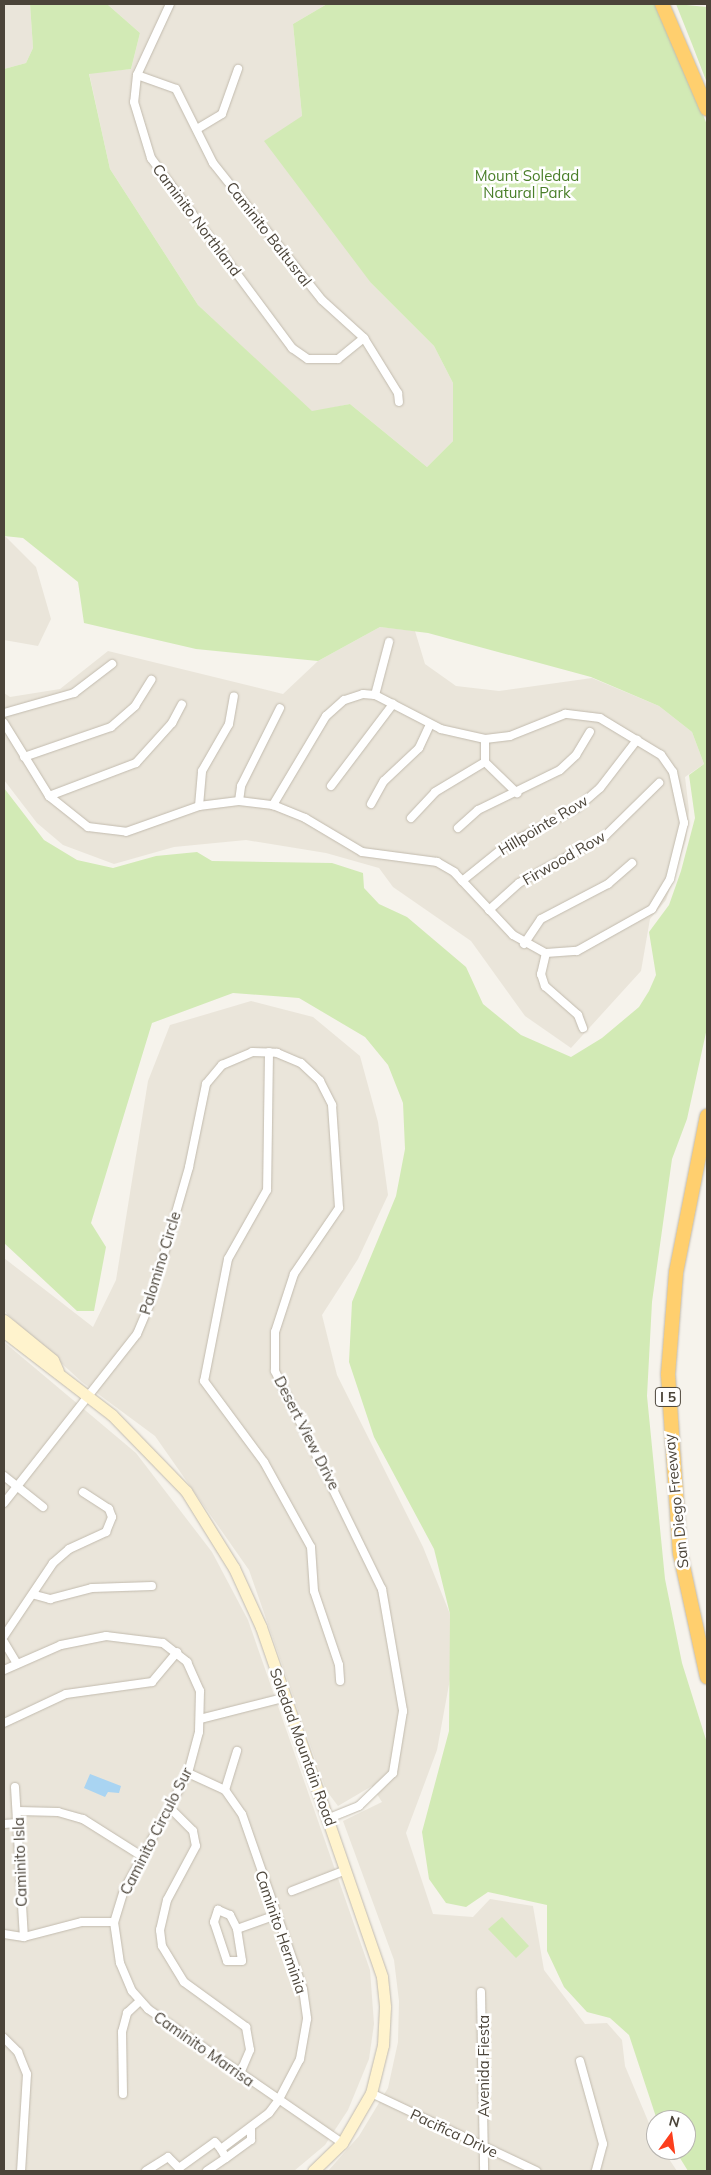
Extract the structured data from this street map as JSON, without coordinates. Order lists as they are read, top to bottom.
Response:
{
  "streets": {
    "highway": ["I 5", "San Diego Freeway"],
    "main road": ["Soledad Mountain Road"],
    "street": [
      "Caminito Northland",
      "Caminito Baltusral",
      "Hillpointe Row",
      "Firwood Row",
      "Palomino Circle",
      "Desert View Drive",
      "Caminito Circulo Sur",
      "Caminito Isla",
      "Caminito Herminia",
      "Caminito Marrisa",
      "Avenida Fiesta",
      "Pacifica Drive"
    ]
  },
  "crossings": [
    ["Caminito Northland", "Caminito Baltusral"],
    ["Palomino Circle", "Desert View Drive"],
    ["Palomino Circle", "Soledad Mountain Road"],
    ["Desert View Drive", "Soledad Mountain Road"],
    ["Soledad Mountain Road", "Caminito Marrisa"],
    ["Soledad Mountain Road", "Pacifica Drive"],
    ["Caminito Circulo Sur", "Caminito Marrisa"],
    ["Caminito Herminia", "Caminito Marrisa"],
    ["Avenida Fiesta", "Pacifica Drive"]
  ],
  "parks": ["Mount Soledad Natural Park"],
  "north": "top"
}
